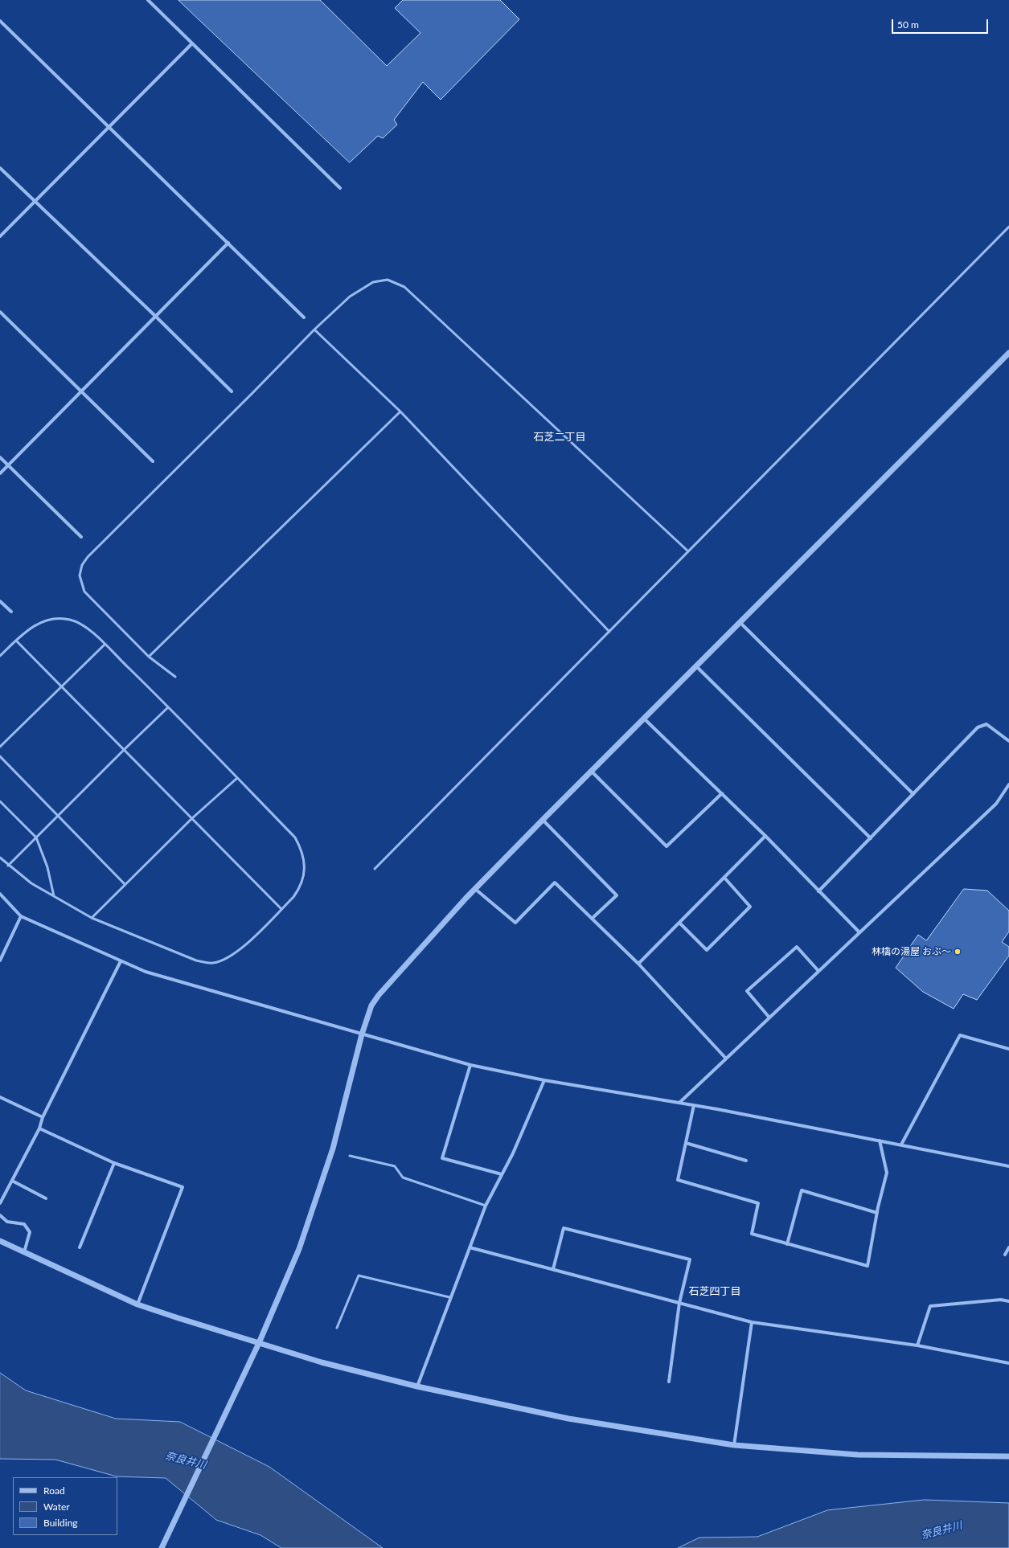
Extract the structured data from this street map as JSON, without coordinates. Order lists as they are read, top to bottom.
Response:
{
  "districts": ["石芝二丁目", "石芝四丁目"],
  "water": ["奈良井川"],
  "places": ["林檎の湯屋 おぶ～"],
  "legend": ["Road", "Water", "Building"],
  "scale_bar": "50 m"
}
